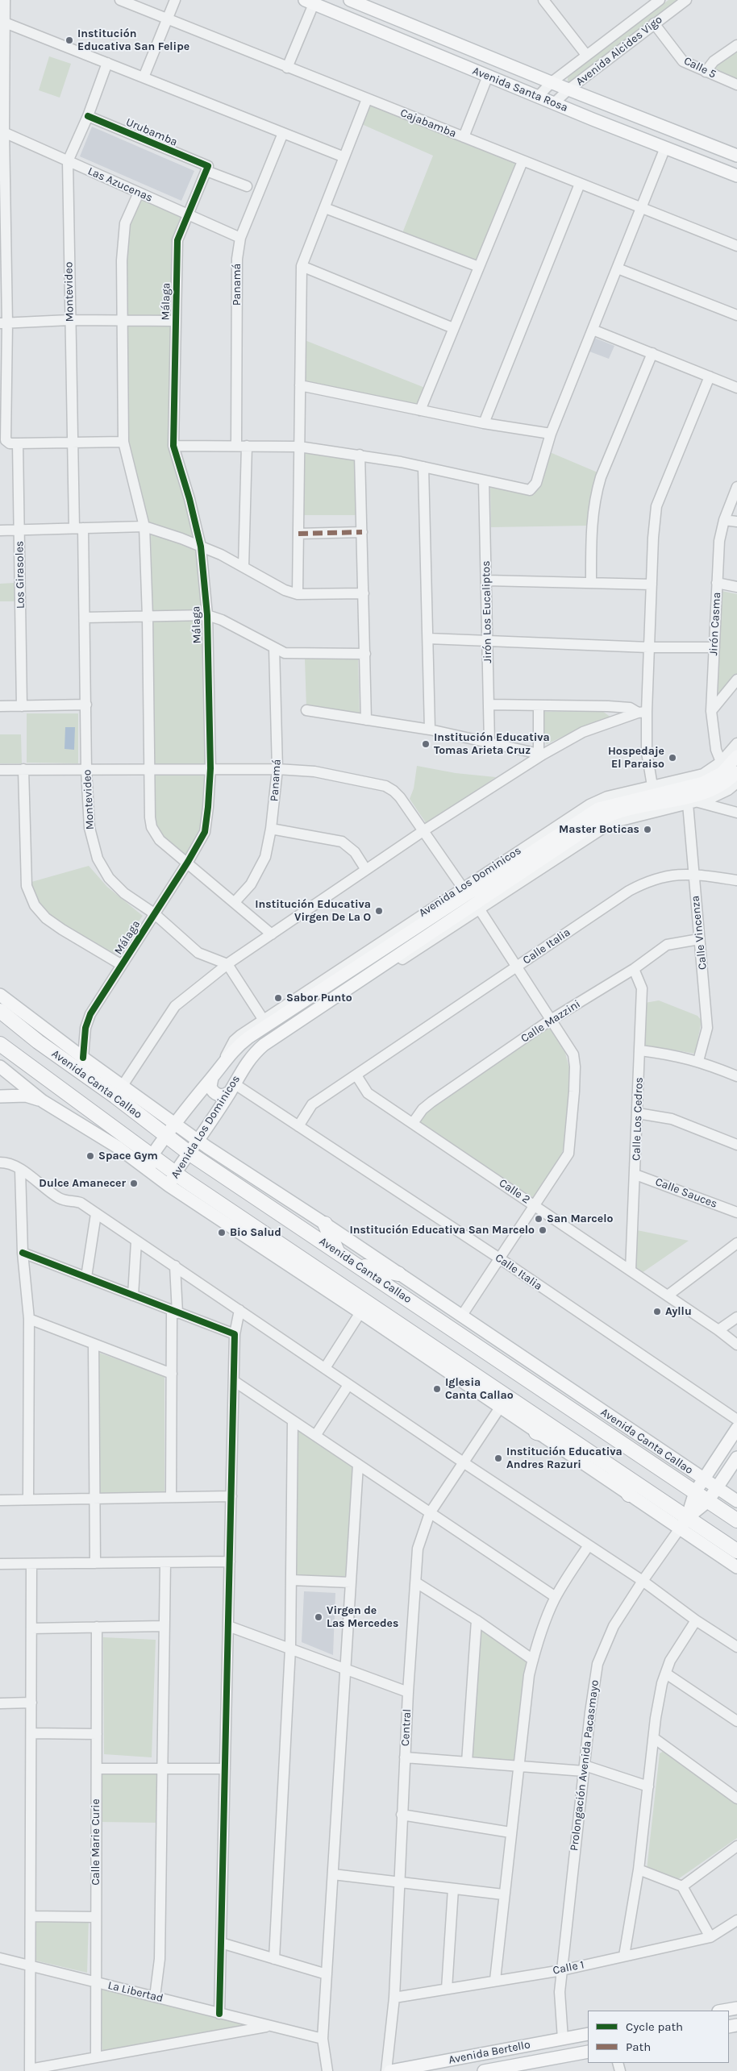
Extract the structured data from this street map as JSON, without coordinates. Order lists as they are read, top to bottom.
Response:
{
  "streets": {
    "highway": ["Avenida Canta Callao"],
    "main road": ["Avenida Santa Rosa", "Avenida Los Dominicos", "Avenida Bertello"],
    "street": [
      "Avenida Alcides Vigo",
      "Calle 5",
      "Cajabamba",
      "Urubamba",
      "Las Azucenas",
      "Panamá",
      "Montevideo",
      "Málaga",
      "Los Girasoles",
      "Jirón Los Eucaliptos",
      "Jirón Casma",
      "Calle Vincenza",
      "Calle Italia",
      "Calle Mazzini",
      "Calle Los Cedros",
      "Calle 2",
      "Calle Sauces",
      "Central",
      "Prolongación Avenida Pacasmayo",
      "Calle Marie Curie",
      "Calle 1",
      "La Libertad"
    ]
  },
  "crossings": [
    ["Avenida Alcides Vigo", "Calle 5"],
    ["Avenida Alcides Vigo", "Avenida Santa Rosa"],
    ["Urubamba", "Montevideo"],
    ["Urubamba", "Málaga"],
    ["Las Azucenas", "Panamá"],
    ["Las Azucenas", "Montevideo"],
    ["Las Azucenas", "Málaga"],
    ["Montevideo", "Málaga"],
    ["Málaga", "Avenida Canta Callao"],
    ["Jirón Casma", "Avenida Los Dominicos"],
    ["Avenida Los Dominicos", "Calle Vincenza"],
    ["Avenida Los Dominicos", "Calle Italia"],
    ["Avenida Los Dominicos", "Avenida Canta Callao"],
    ["Calle Vincenza", "Calle Italia"],
    ["Calle Vincenza", "Calle Mazzini"],
    ["Calle Italia", "Calle 2"],
    ["Calle Mazzini", "Calle Los Cedros"],
    ["Calle Mazzini", "Calle 2"],
    ["Calle Los Cedros", "Calle 2"],
    ["Calle Los Cedros", "Calle Sauces"],
    ["Central", "Calle 1"],
    ["Prolongación Avenida Pacasmayo", "Calle 1"],
    ["Prolongación Avenida Pacasmayo", "Avenida Bertello"],
    ["Calle Marie Curie", "La Libertad"]
  ],
  "places": [
    "Institución Educativa San Felipe",
    "Institución Educativa Tomas Arieta Cruz",
    "Hospedaje El Paraiso",
    "Master Boticas",
    "Institución Educativa Virgen De La O",
    "Sabor Punto",
    "Space Gym",
    "Dulce Amanecer",
    "San Marcelo",
    "Institución Educativa San Marcelo",
    "Bio Salud",
    "Ayllu",
    "Iglesia Canta Callao",
    "Institución Educativa Andres Razuri",
    "Virgen de Las Mercedes"
  ],
  "legend": ["Cycle path", "Path"]
}
